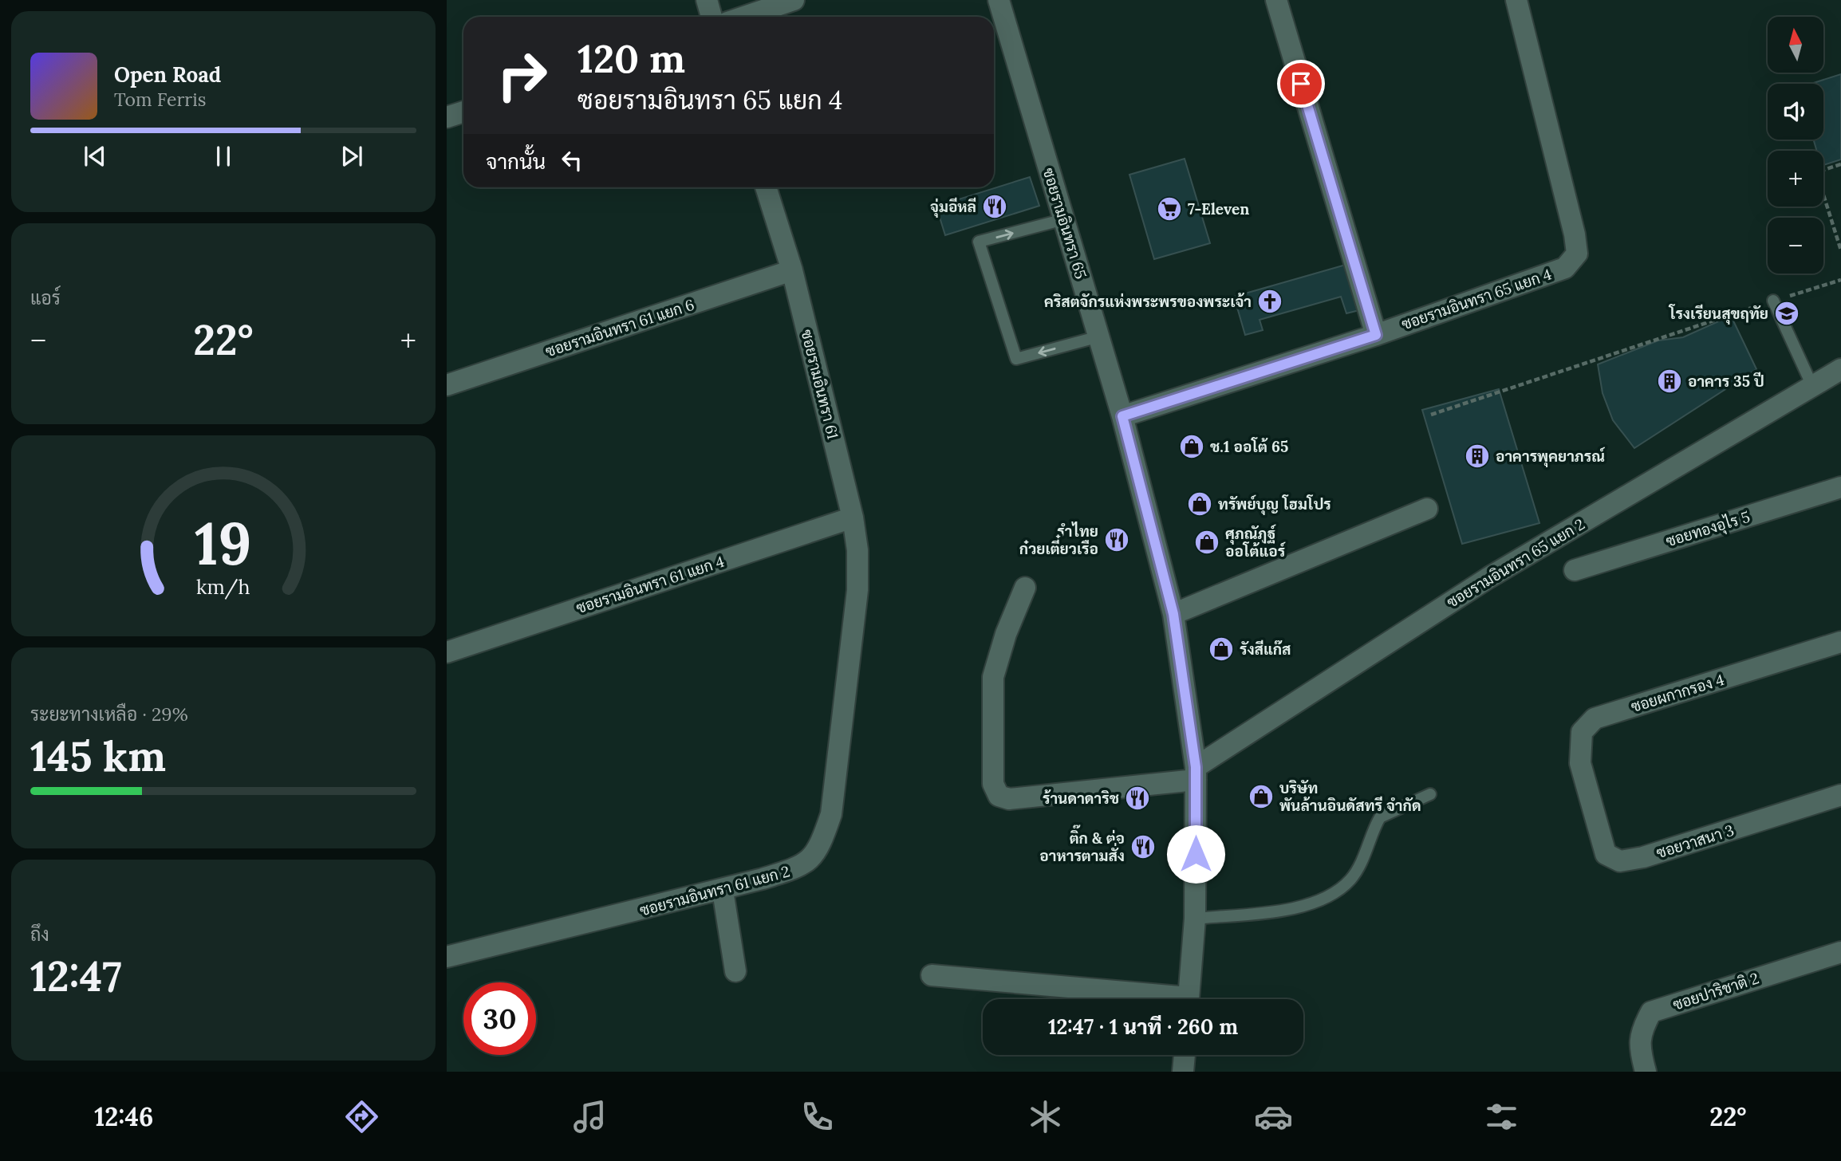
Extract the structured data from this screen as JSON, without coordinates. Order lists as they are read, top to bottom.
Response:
{
  "streets": {
    "street": [
      "ซอยรามอินทรา 65",
      "ซอยรามอินทรา 65 แยก 4",
      "ซอยรามอินทรา 61 แยก 6",
      "ซอยรามอินทรา 61",
      "ซอยทองอุไร 5",
      "ซอยรามอินทรา 65 แยก 2",
      "ซอยรามอินทรา 61 แยก 4",
      "ซอยผกากรอง 4",
      "ซอยวาสนา 3",
      "ซอยรามอินทรา 61 แยก 2",
      "ซอยปาริชาติ 2"
    ]
  },
  "crossings": [
    ["ซอยรามอินทรา 65", "ซอยรามอินทรา 65 แยก 4"],
    ["ซอยรามอินทรา 65", "ซอยรามอินทรา 65 แยก 2"],
    ["ซอยรามอินทรา 61 แยก 6", "ซอยรามอินทรา 61"],
    ["ซอยรามอินทรา 61", "ซอยรามอินทรา 61 แยก 4"],
    ["ซอยรามอินทรา 61", "ซอยรามอินทรา 61 แยก 2"],
    ["ซอยผกากรอง 4", "ซอยวาสนา 3"]
  ],
  "places": {
    "restaurant": [
      "จุ่มอีหลี",
      "รำไทย ก๋วยเตี๋ยวเรือ",
      "ร้านดาดาริช",
      "ติ๊ก & ต่อ อาหารตามสั่ง"
    ],
    "supermarket": ["7-Eleven"],
    "church": ["คริสตจักรแห่งพระพรของพระเจ้า"],
    "school or university": ["โรงเรียนสุขฤทัย"],
    "building": ["อาคาร 35 ปี", "อาคารพุคยาภรณ์"],
    "shop": [
      "ช.1 ออโต้ 65",
      "ทรัพย์บุญ โฮมโปร",
      "ศุภณัฎฐ์ ออโต้แอร์",
      "รังสีแก๊ส",
      "บริษัท พันล้านอินดัสทรี จำกัด"
    ]
  },
  "north": "top",
  "page": {
    "map_buttons": ["+", "−"],
    "turn": ["120 m", "ซอยรามอินทรา 65 แยก 4"],
    "song": ["Open Road", "Tom Ferris"],
    "then": "จากนั้น",
    "tile": [
      "แอร์",
      ["ระยะทางเหลือ · 29%", "145 km"],
      ["ถึง", "12:47"]
    ],
    "heat": ["−", "22°", "+"],
    "limit": "30",
    "trip": "12:47 · 1 นาที · 260 m",
    "tabs": ["12:46", "22°"],
    "gauge": ["19", "km/h"]
  }
}
